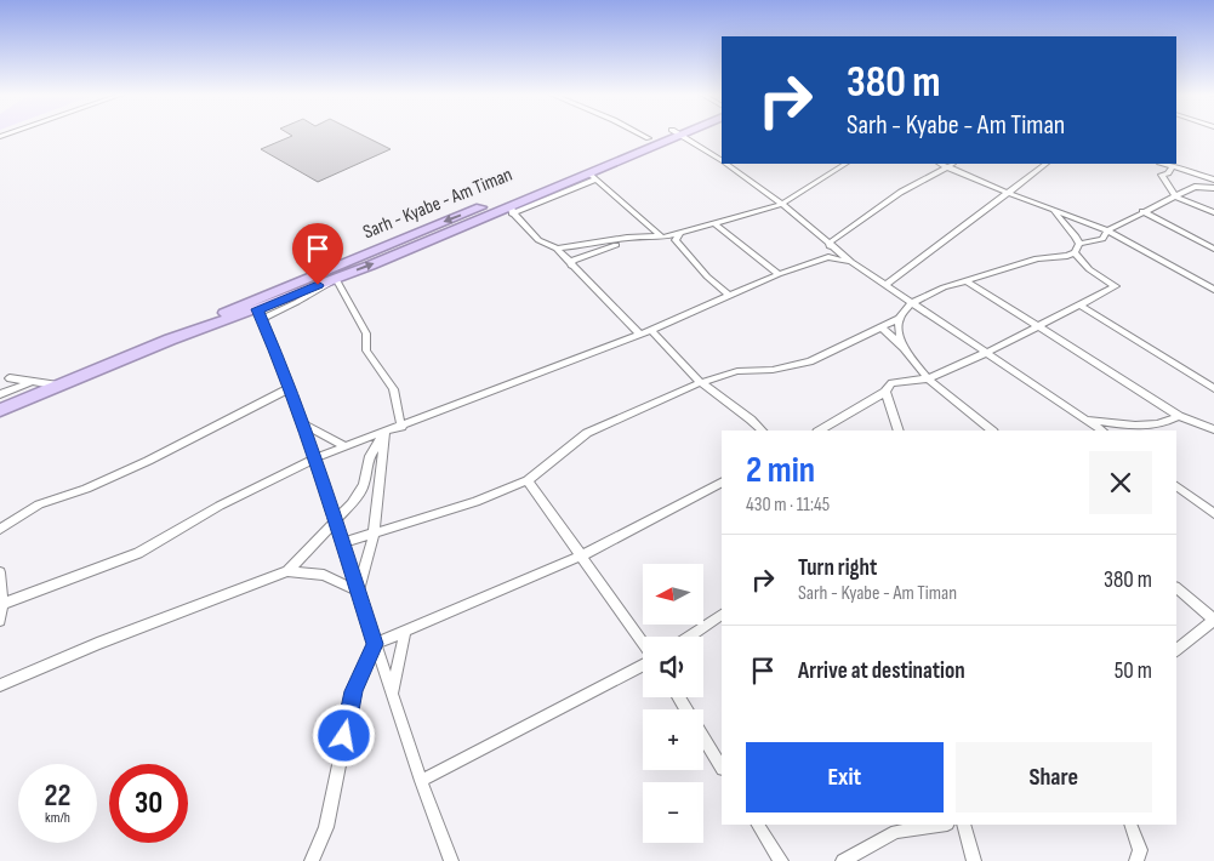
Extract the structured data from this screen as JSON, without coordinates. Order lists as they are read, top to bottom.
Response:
{
  "streets": {
    "highway": ["Sarh - Kyabe - Am Timan"]
  },
  "north": "left",
  "page": {
    "turn": ["380 m", "Sarh - Kyabe - Am Timan"],
    "heading": ["2 min", "430 m · 11:45"],
    "list": [
      {
        "name": "Turn right",
        "note": "Sarh - Kyabe - Am Timan",
        "value": "380 m"
      },
      {
        "name": "Arrive at destination",
        "value": "50 m"
      }
    ],
    "map_buttons": ["+", "−"],
    "buttons": ["Exit", "Share"],
    "speed": "22 km/h",
    "limit": "30"
  }
}
